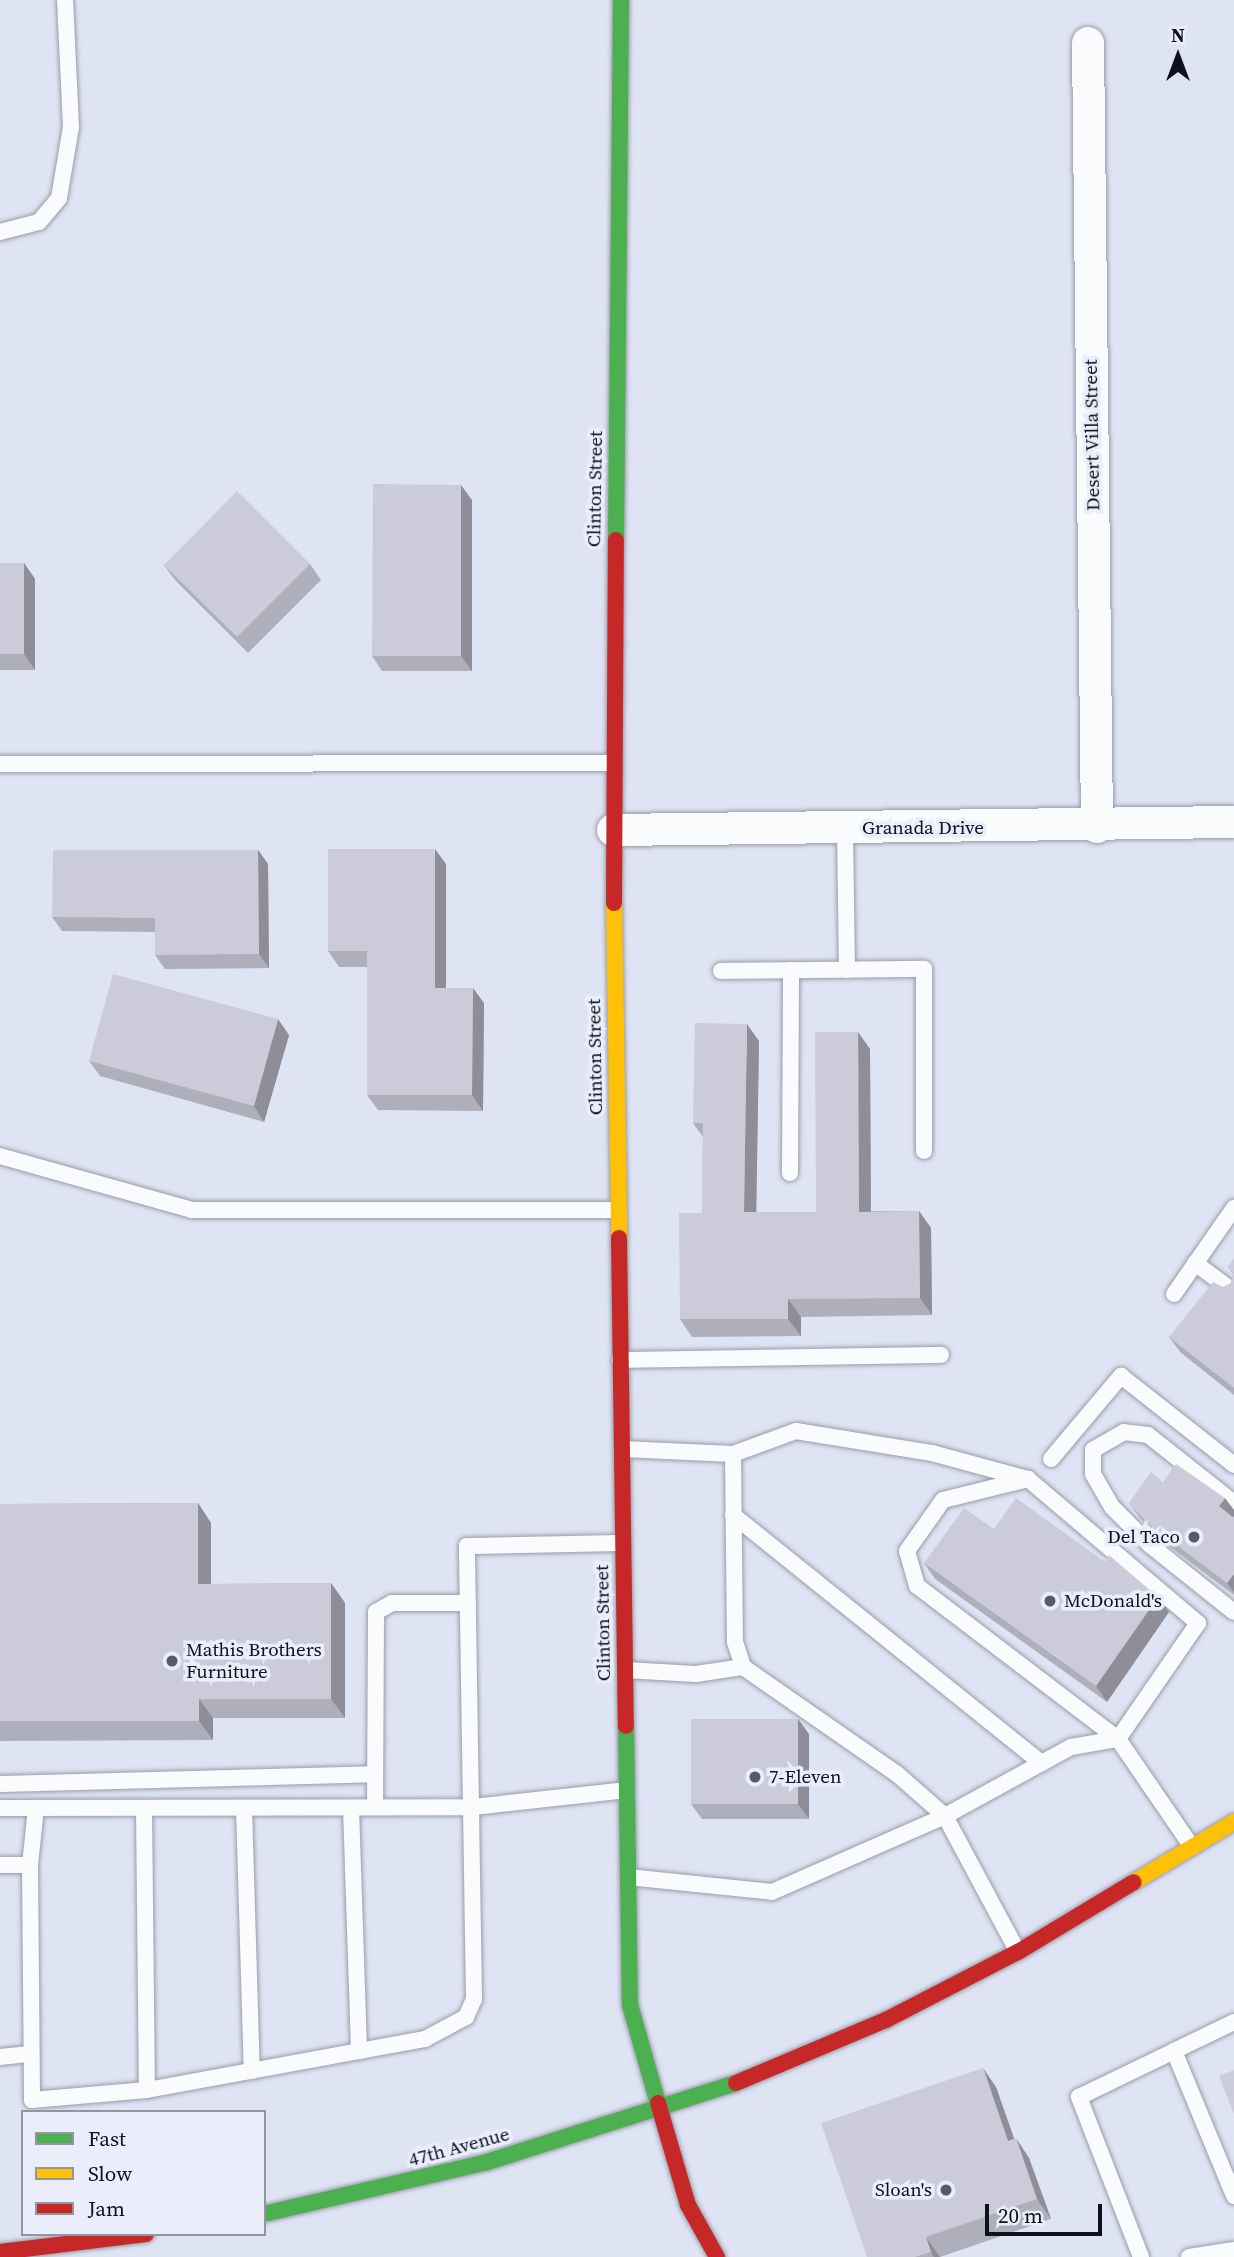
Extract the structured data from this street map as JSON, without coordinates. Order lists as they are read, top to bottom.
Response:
{
  "streets": {
    "street": [
      "Desert Villa Street",
      "Clinton Street",
      "Granada Drive",
      "47th Avenue"
    ]
  },
  "crossings": [
    ["Desert Villa Street", "Granada Drive"],
    ["Clinton Street", "Granada Drive"],
    ["Clinton Street", "47th Avenue"]
  ],
  "places": [
    "Del Taco",
    "McDonald's",
    "Mathis Brothers Furniture",
    "7-Eleven",
    "Sloan's"
  ],
  "legend": ["Fast", "Slow", "Jam"],
  "scale_bar": "20 m",
  "north": "top"
}
